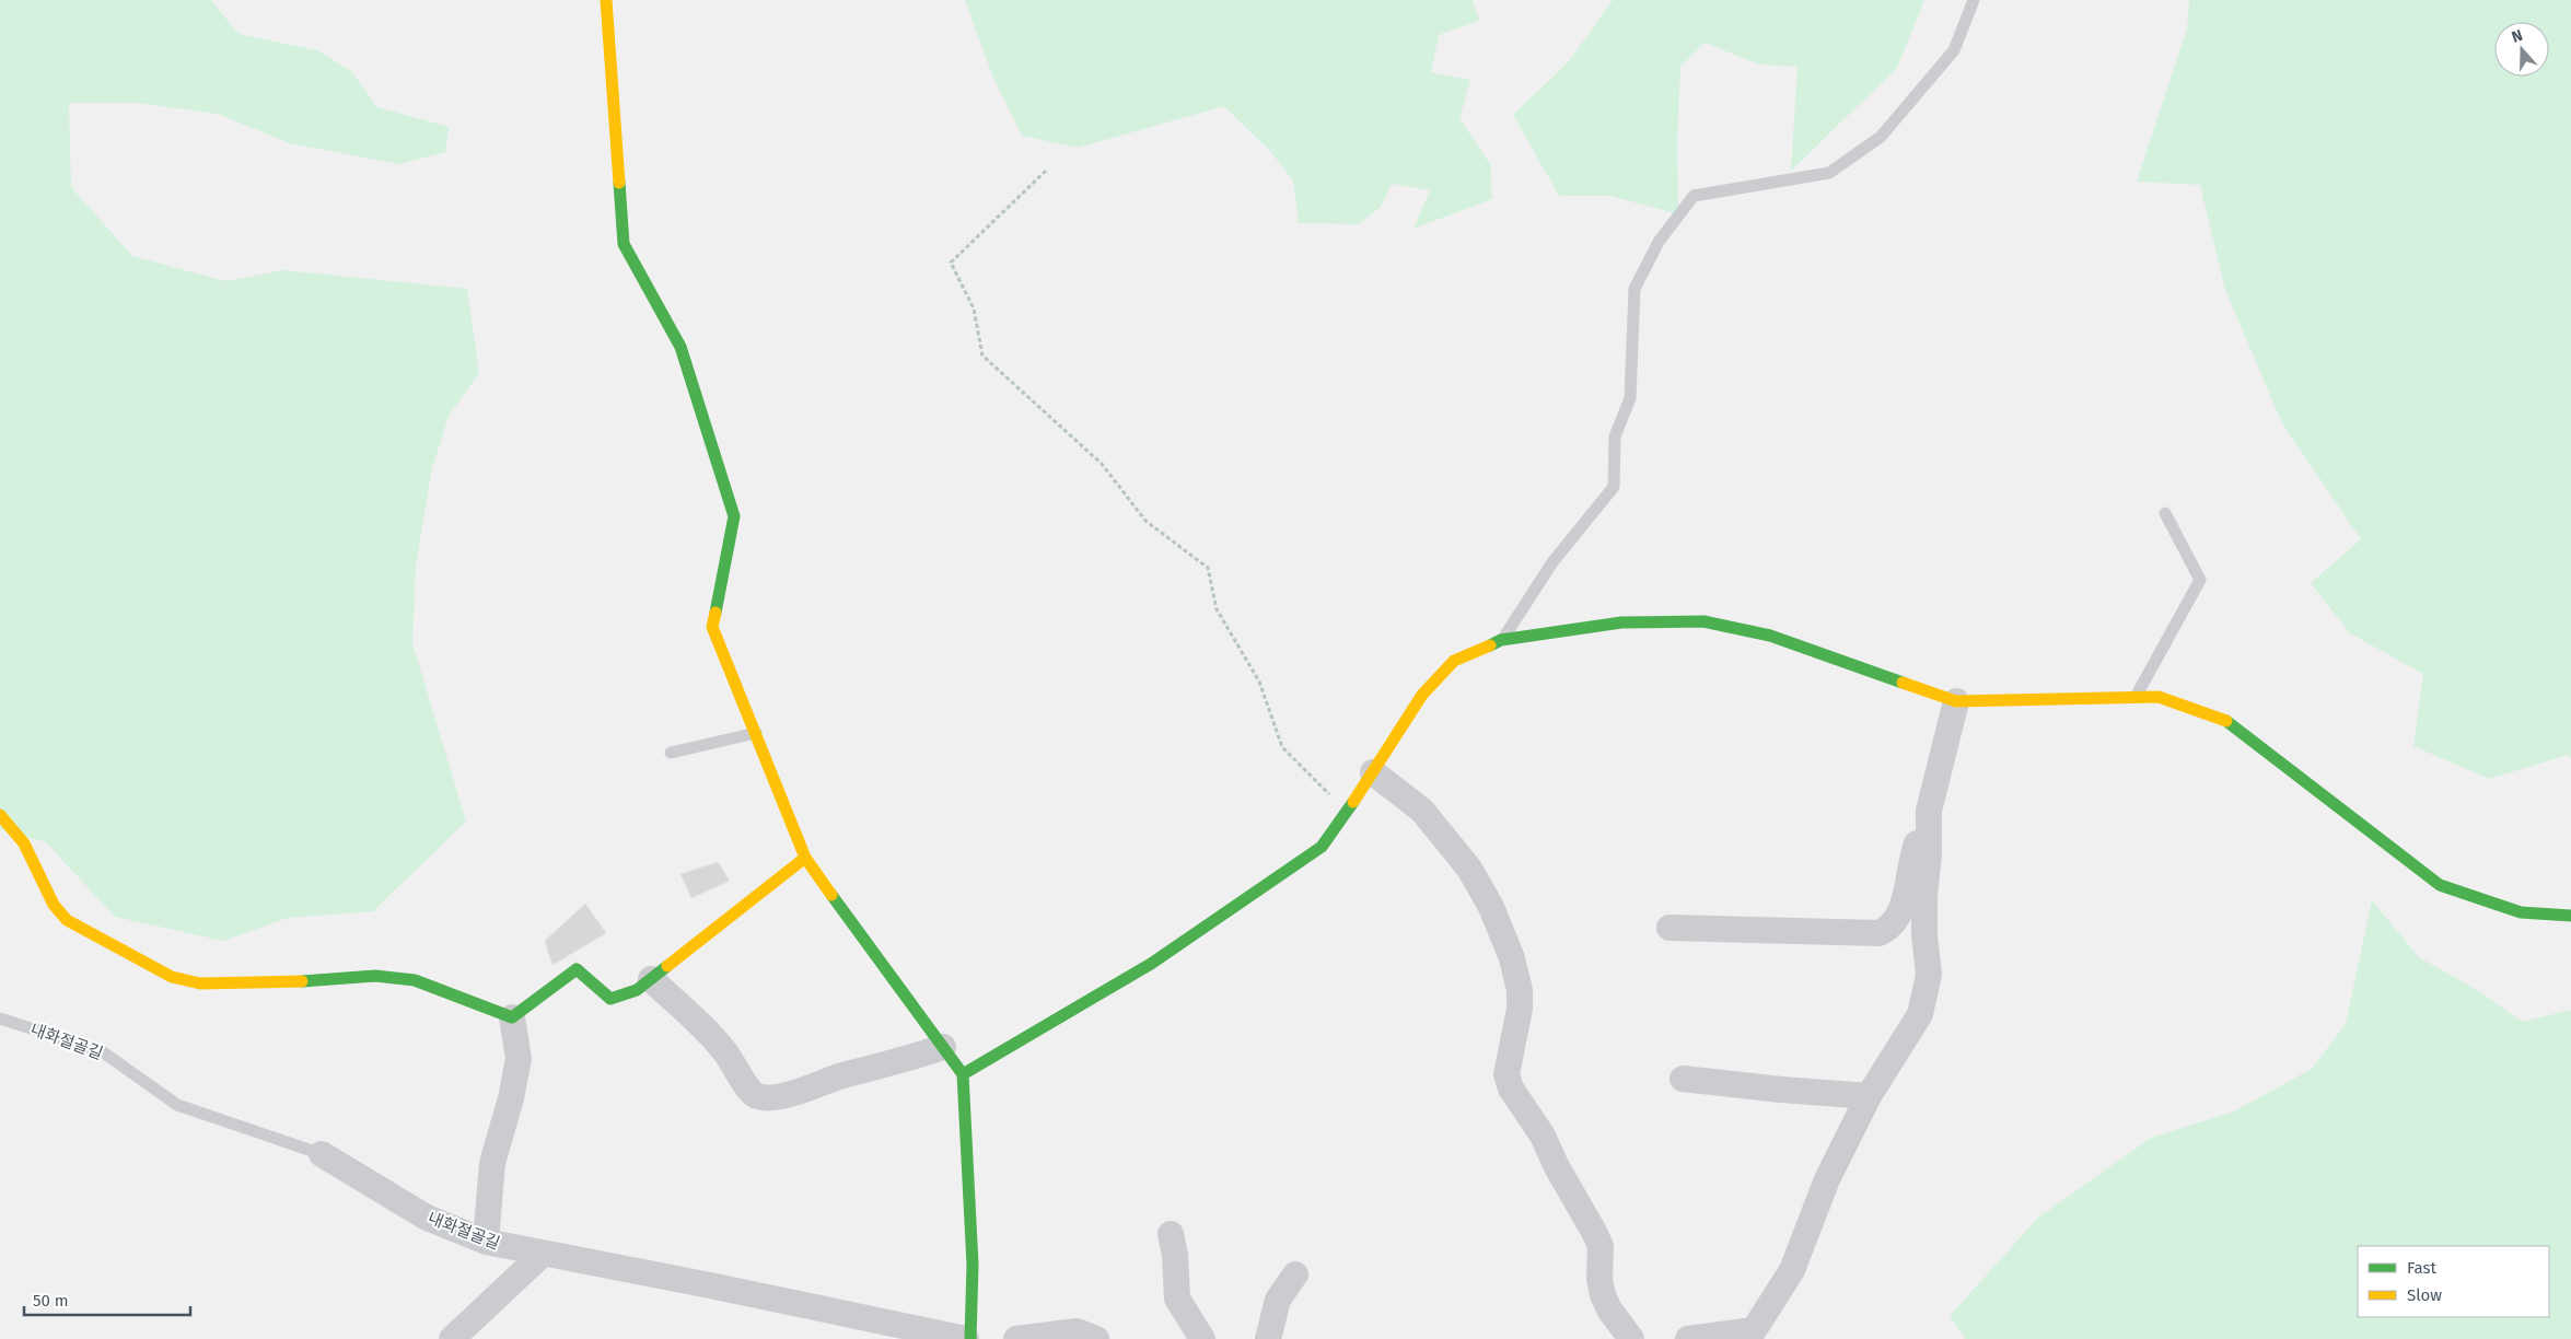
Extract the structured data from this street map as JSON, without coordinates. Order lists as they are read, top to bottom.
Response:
{
  "streets": {
    "street": ["내화절골길"]
  },
  "legend": ["Fast", "Slow"],
  "scale_bar": "50 m",
  "north": "top"
}
